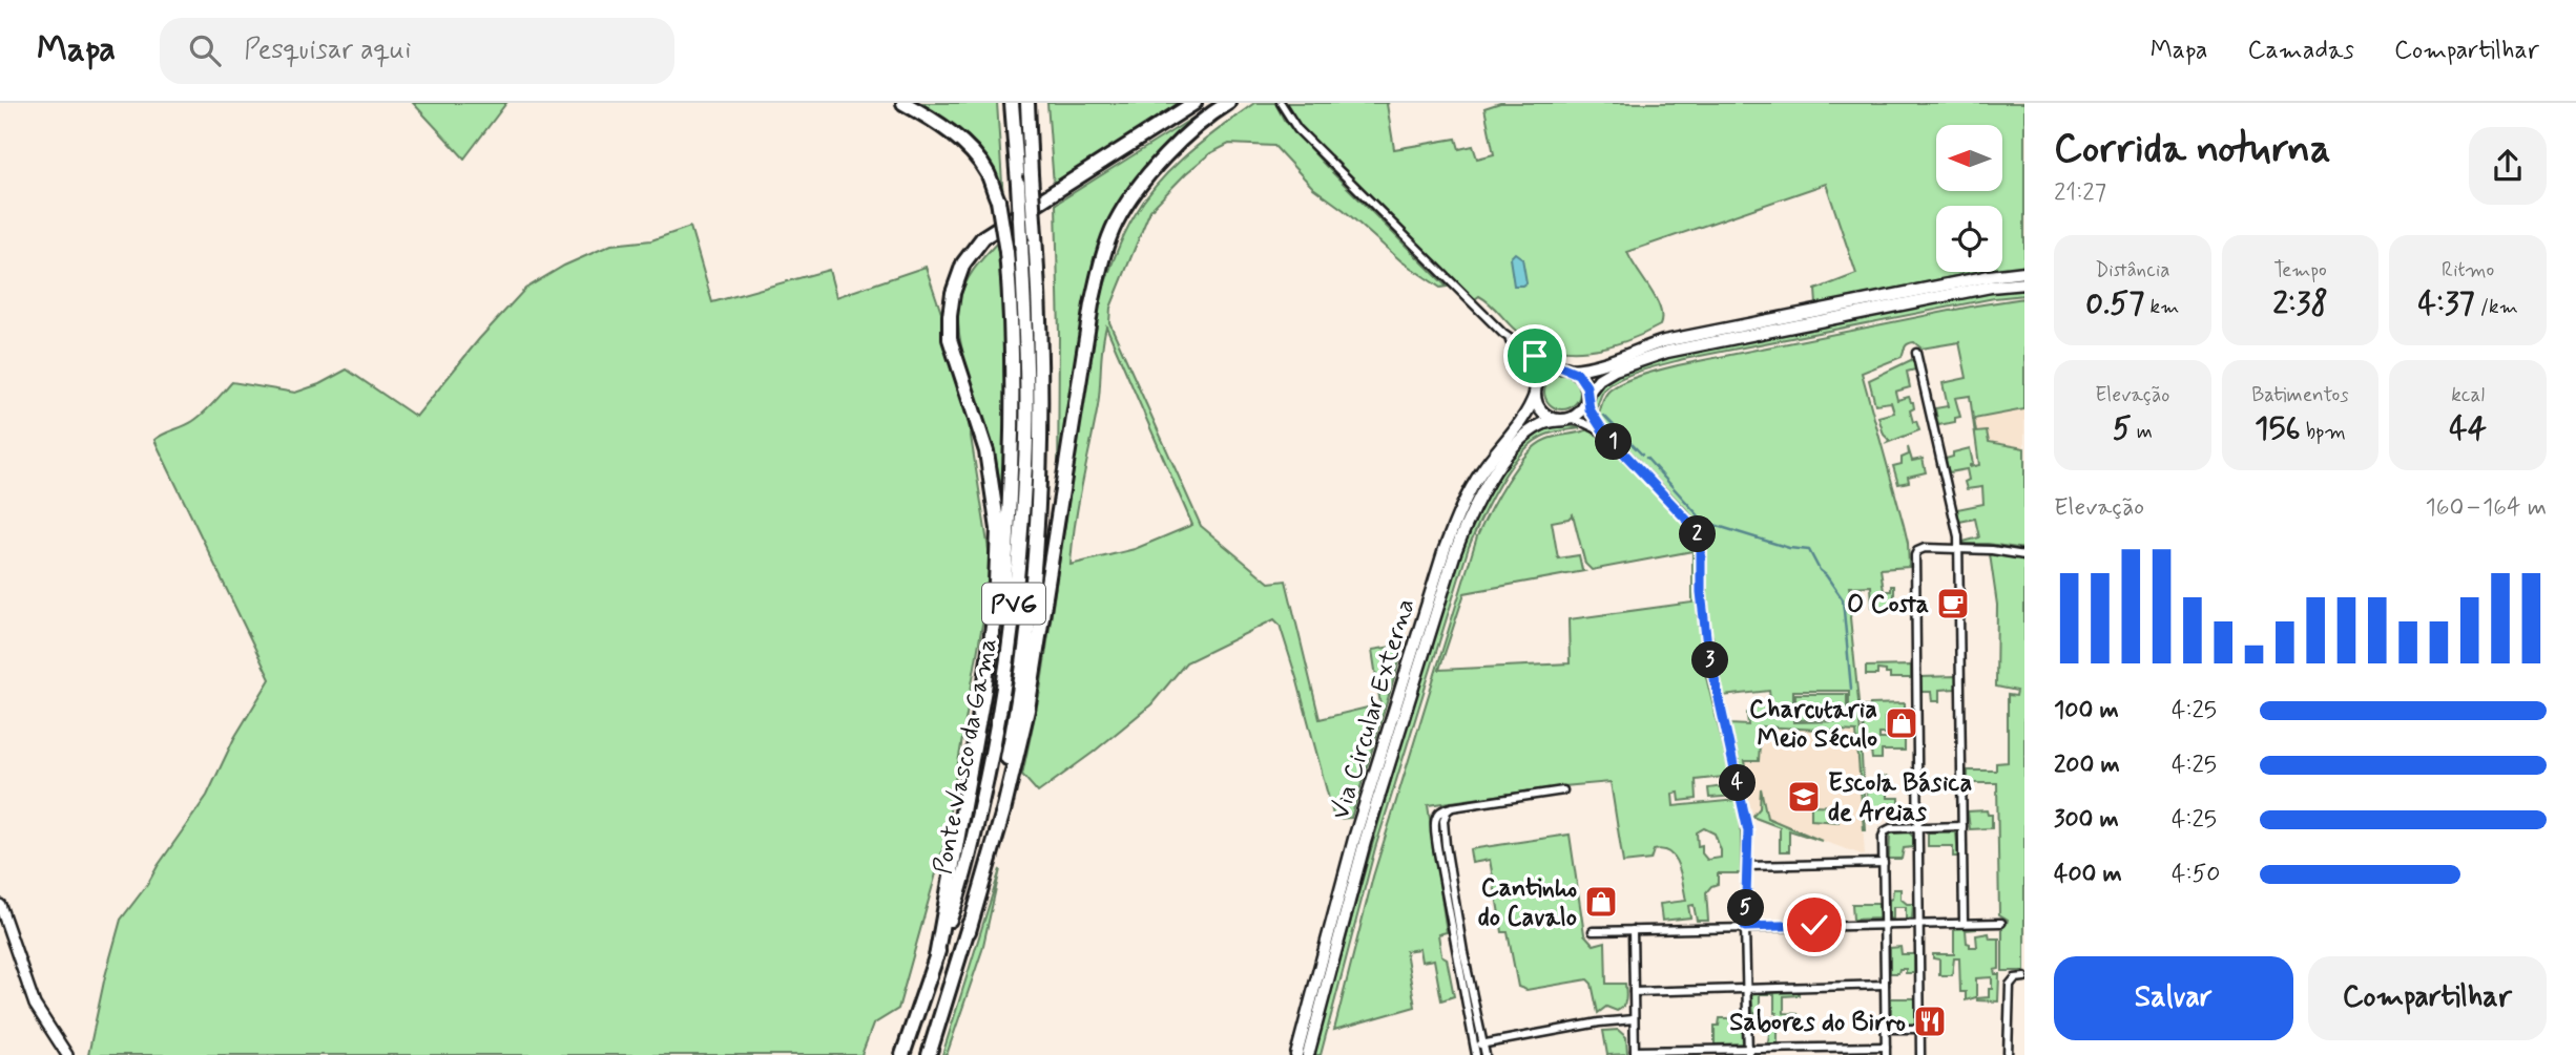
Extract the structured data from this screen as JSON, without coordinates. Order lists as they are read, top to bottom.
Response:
{
  "streets": {
    "highway": ["PVG", "Ponte Vasco da Gama"],
    "main road": ["Via Circular Externa"]
  },
  "places": {
    "cafe": ["O Costa"],
    "shop": ["Charcutaria Meio Século", "Cantinho do Cavalo"],
    "school or university": ["Escola Básica de Areias"],
    "restaurant": ["Sabores do Birro"]
  },
  "north": "left",
  "page": {
    "header": "Mapa",
    "search": "Pesquisar aqui",
    "nav": ["Mapa", "Camadas", "Compartilhar"],
    "heading": ["Corrida noturna", "21:27"],
    "stats": [
      ["Distância", "0.57 km"],
      ["Tempo", "2:38"],
      ["Ritmo", "4:37 /km"],
      ["Elevação", "5 m"],
      ["Batimentos", "156 bpm"],
      ["kcal", "44"]
    ],
    "pins": [
      "1",
      "2",
      "3",
      "4",
      "5"
    ],
    "chart": ["Elevação", "160–164 m"],
    "list": [
      {
        "name": "100 m",
        "note": "4:25"
      },
      {
        "name": "200 m",
        "note": "4:25"
      },
      {
        "name": "300 m",
        "note": "4:25"
      },
      {
        "name": "400 m",
        "note": "4:50"
      }
    ],
    "buttons": ["Salvar", "Compartilhar"]
  }
}
